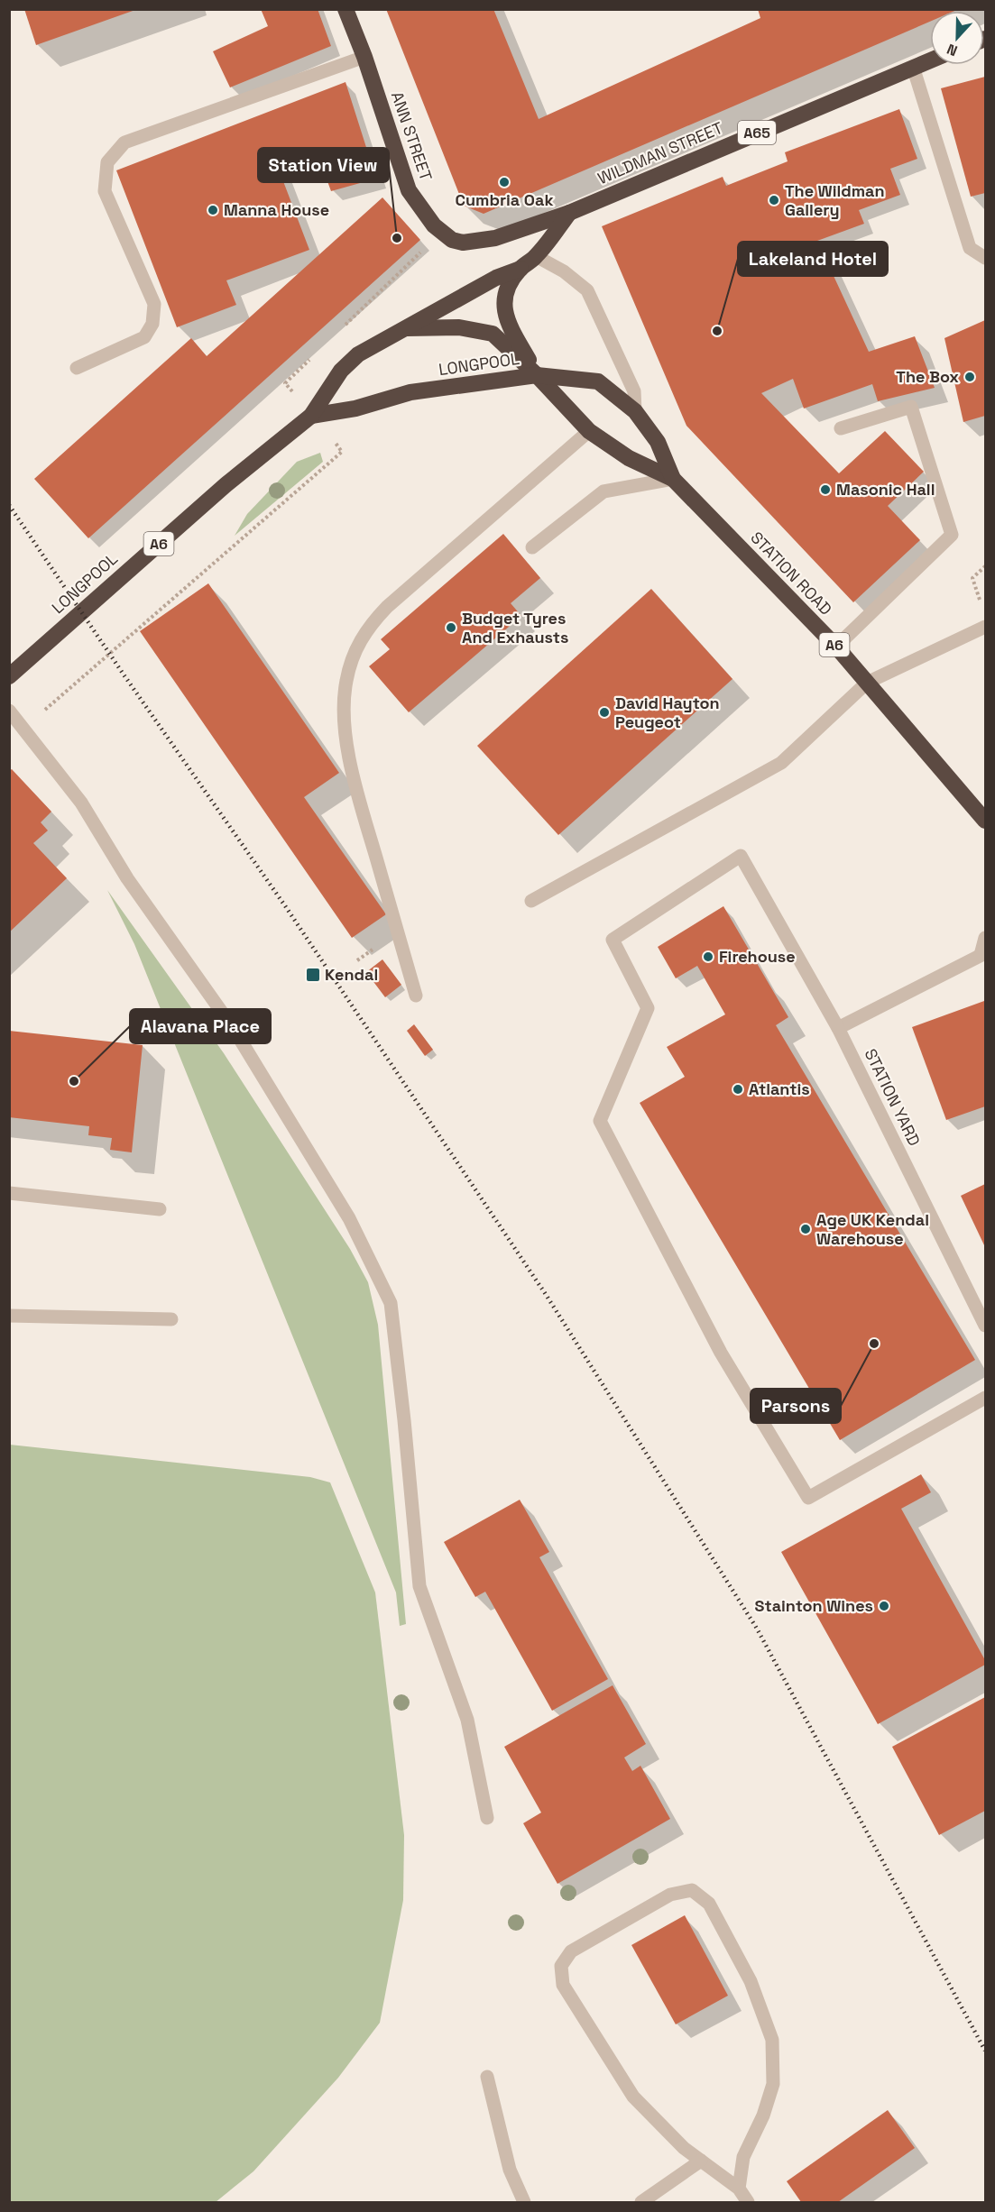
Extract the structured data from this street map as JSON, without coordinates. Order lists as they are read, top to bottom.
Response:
{
  "streets": {
    "highway": [
      "A65",
      "ANN STREET",
      "WILDMAN STREET",
      "LONGPOOL",
      "A6",
      "STATION ROAD"
    ],
    "lane": ["STATION YARD"]
  },
  "crossings": [
    ["ANN STREET", "WILDMAN STREET"],
    ["WILDMAN STREET", "LONGPOOL"],
    ["WILDMAN STREET", "STATION ROAD"],
    ["LONGPOOL", "STATION ROAD"]
  ],
  "places": {
    "other": [
      "Cumbria Oak",
      "The Wildman Gallery",
      "Manna House",
      "Station View",
      "Lakeland Hotel",
      "The Box",
      "Masonic Hall",
      "Budget Tyres And Exhausts",
      "David Hayton Peugeot",
      "Firehouse",
      "Alavana Place",
      "Atlantis",
      "Age UK Kendal Warehouse",
      "Parsons",
      "Stainton Wines"
    ],
    "transit": ["Kendal"]
  },
  "north": "bottom"
}
